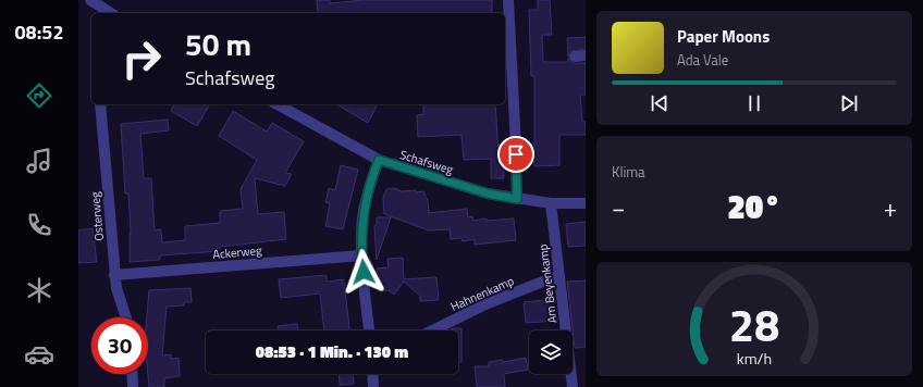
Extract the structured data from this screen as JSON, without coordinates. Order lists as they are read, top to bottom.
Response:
{
  "streets": {
    "street": [
      "Schafsweg",
      "Osterweg",
      "Ackerweg",
      "Am Beyenkamp",
      "Hahnenkamp"
    ]
  },
  "crossings": [
    ["Schafsweg", "Am Beyenkamp"],
    ["Osterweg", "Ackerweg"],
    ["Am Beyenkamp", "Hahnenkamp"]
  ],
  "page": {
    "tabs": "08:52",
    "turn": ["50 m", "Schafsweg"],
    "song": ["Paper Moons", "Ada Vale"],
    "tile": "Klima",
    "heat": ["−", "20°", "+"],
    "limit": "30",
    "trip": "08:53 · 1 Min. · 130 m",
    "gauge": ["28", "km/h"]
  }
}
